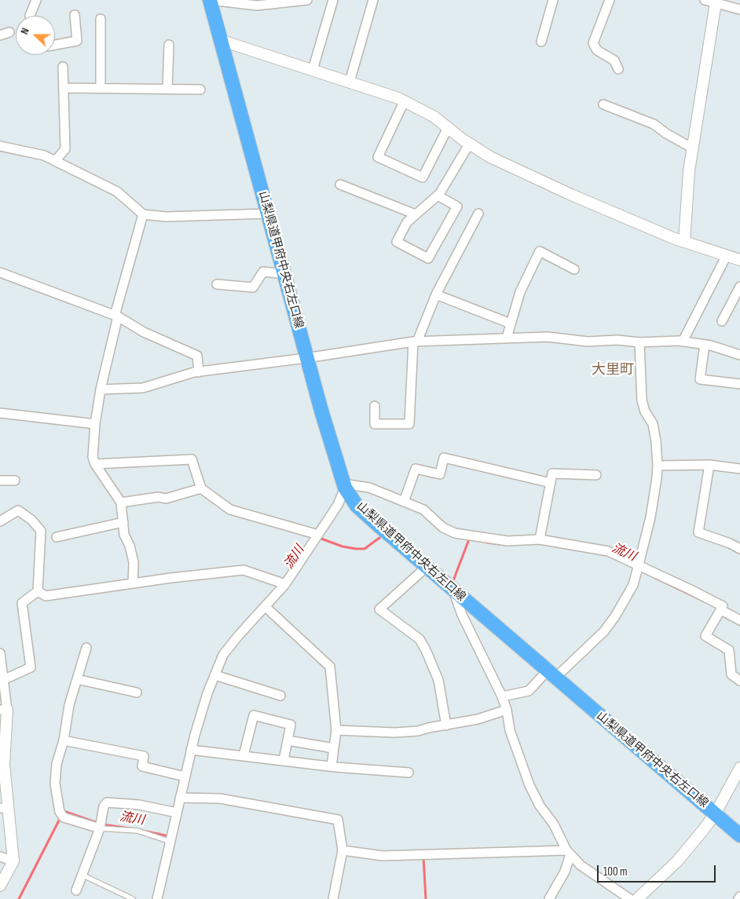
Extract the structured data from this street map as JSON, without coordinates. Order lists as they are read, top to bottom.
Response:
{
  "streets": {
    "main road": ["山梨県道甲府中央右左口線"]
  },
  "districts": ["大里町"],
  "water": ["流川"],
  "scale_bar": "100 m",
  "north": "left"
}
